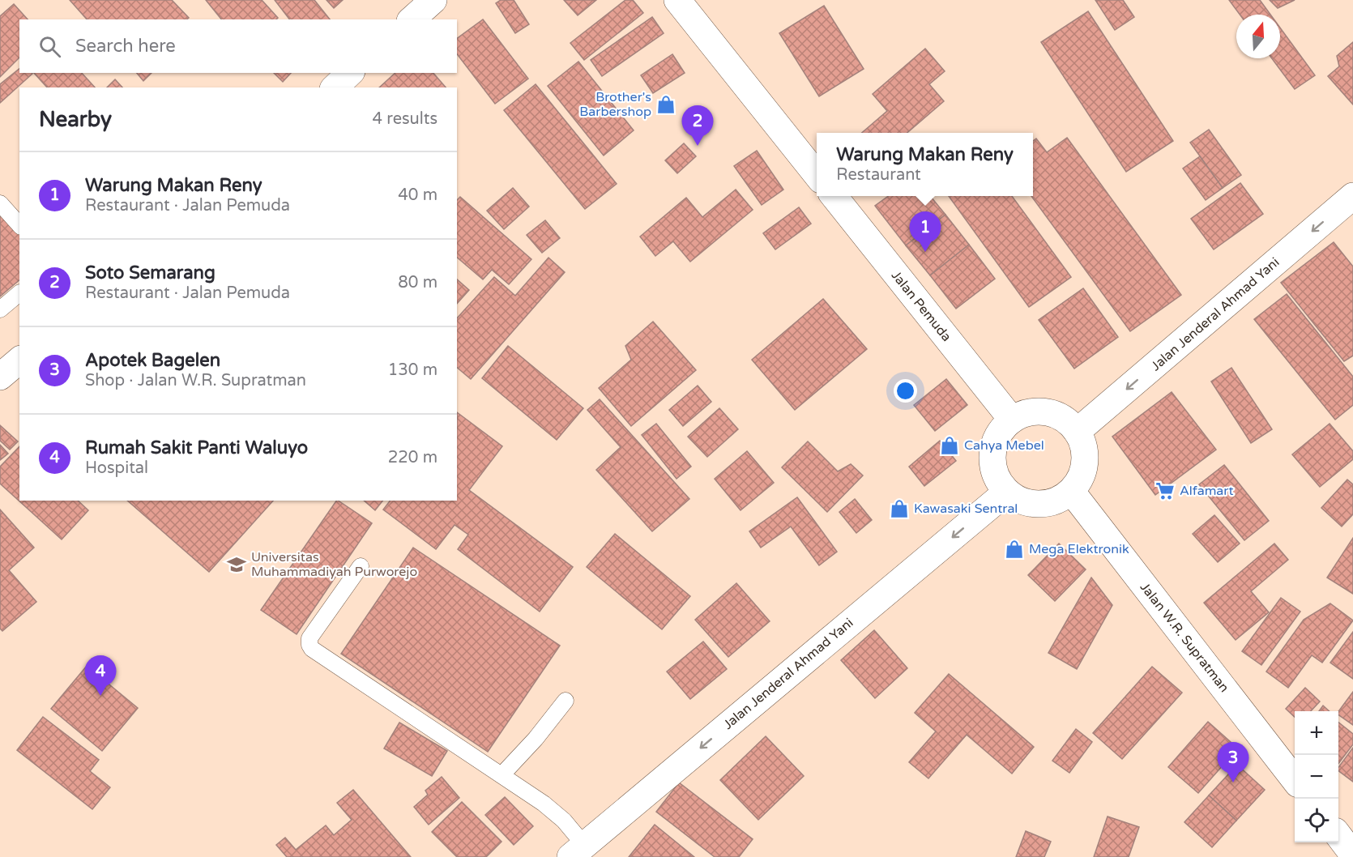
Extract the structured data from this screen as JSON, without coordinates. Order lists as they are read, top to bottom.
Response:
{
  "streets": {
    "main road": ["Jalan Pemuda", "Jalan Jenderal Ahmad Yani", "Jalan W.R. Supratman"]
  },
  "crossings": [
    ["Jalan Pemuda", "Jalan Jenderal Ahmad Yani"],
    ["Jalan Pemuda", "Jalan W.R. Supratman"],
    ["Jalan Jenderal Ahmad Yani", "Jalan W.R. Supratman"]
  ],
  "one_way": ["Jalan Jenderal Ahmad Yani"],
  "places": {
    "shop": [
      "Brother's Barbershop",
      "Cahya Mebel",
      "Kawasaki Sentral",
      "Mega Elektronik"
    ],
    "supermarket": ["Alfamart"],
    "school or university": ["Universitas Muhammadiyah Purworejo"]
  },
  "north": "top",
  "page": {
    "search": "Search here",
    "heading": ["Nearby", "4 results"],
    "pins": [
      "2",
      "1",
      "4",
      "3"
    ],
    "popup": ["Warung Makan Reny", "Restaurant"],
    "list": [
      {
        "mark": "1",
        "name": "Warung Makan Reny",
        "note": "Restaurant · Jalan Pemuda",
        "value": "40 m"
      },
      {
        "mark": "2",
        "name": "Soto Semarang",
        "note": "Restaurant · Jalan Pemuda",
        "value": "80 m"
      },
      {
        "mark": "3",
        "name": "Apotek Bagelen",
        "note": "Shop · Jalan W.R. Supratman",
        "value": "130 m"
      },
      {
        "mark": "4",
        "name": "Rumah Sakit Panti Waluyo",
        "note": "Hospital",
        "value": "220 m"
      }
    ],
    "map_buttons": ["+", "−"]
  }
}
